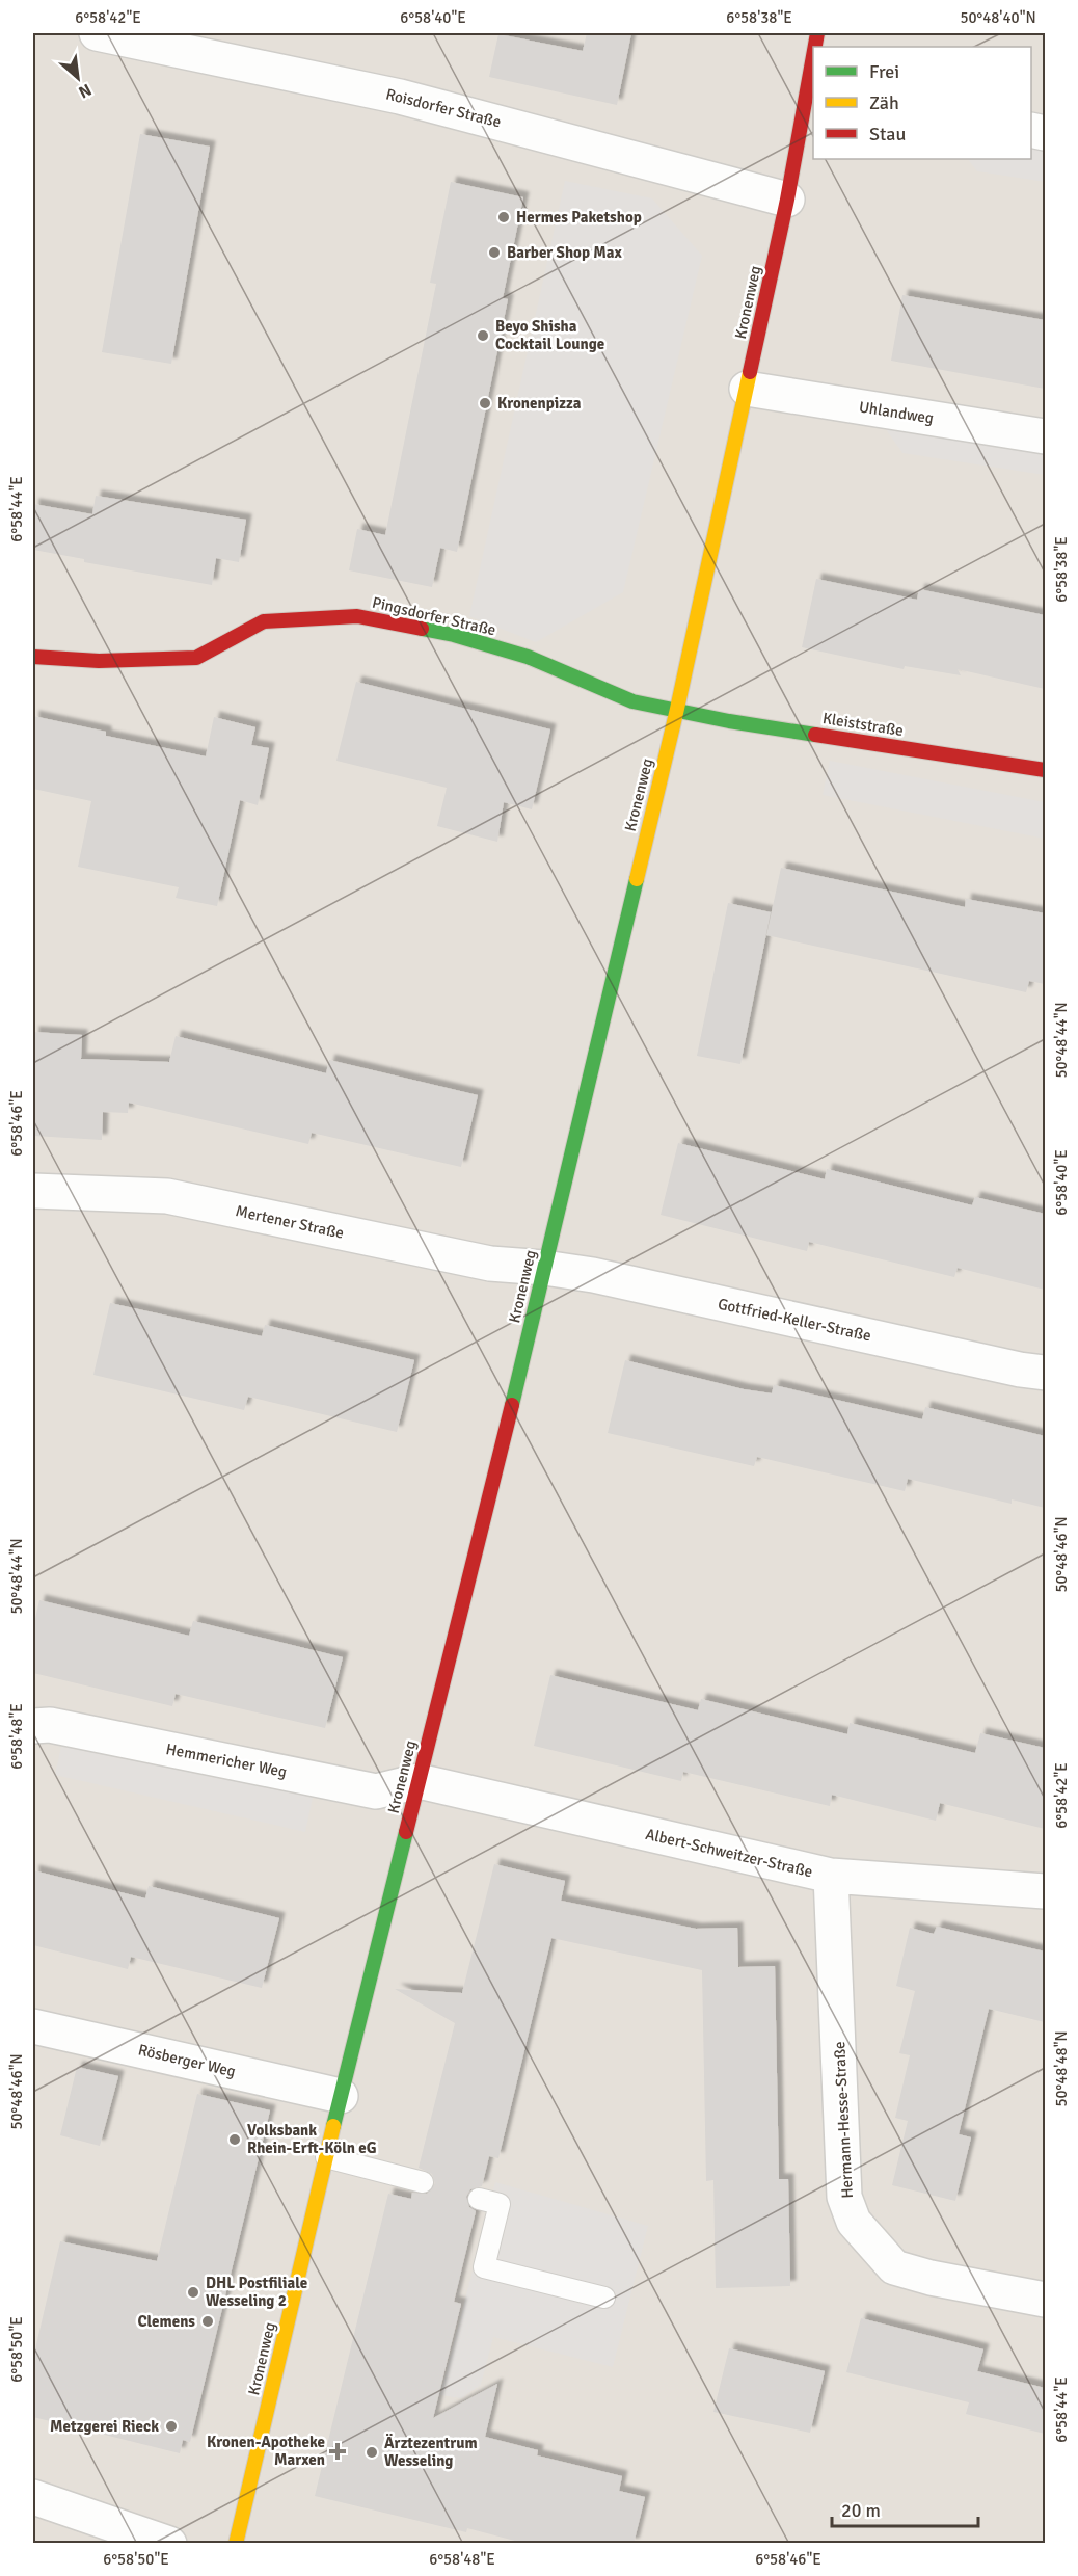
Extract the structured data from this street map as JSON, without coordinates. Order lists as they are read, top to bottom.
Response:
{
  "streets": {
    "street": [
      "Roisdorfer Straße",
      "Kronenweg",
      "Uhlandweg",
      "Pingsdorfer Straße",
      "Kleiststraße",
      "Mertener Straße",
      "Gottfried-Keller-Straße",
      "Hemmericher Weg",
      "Albert-Schweitzer-Straße",
      "Rösberger Weg",
      "Hermann-Hesse-Straße"
    ]
  },
  "crossings": [
    ["Roisdorfer Straße", "Kronenweg"],
    ["Kronenweg", "Uhlandweg"],
    ["Kronenweg", "Pingsdorfer Straße"],
    ["Kronenweg", "Kleiststraße"],
    ["Kronenweg", "Mertener Straße"],
    ["Kronenweg", "Gottfried-Keller-Straße"],
    ["Kronenweg", "Hemmericher Weg"],
    ["Kronenweg", "Albert-Schweitzer-Straße"],
    ["Kronenweg", "Rösberger Weg"],
    ["Pingsdorfer Straße", "Kleiststraße"],
    ["Mertener Straße", "Gottfried-Keller-Straße"],
    ["Hemmericher Weg", "Albert-Schweitzer-Straße"],
    ["Albert-Schweitzer-Straße", "Hermann-Hesse-Straße"]
  ],
  "places": {
    "other": [
      "Hermes Paketshop",
      "Barber Shop Max",
      "Beyo Shisha Cocktail Lounge",
      "Kronenpizza",
      "Volksbank Rhein-Erft-Köln eG",
      "DHL Postfiliale Wesseling 2",
      "Clemens",
      "Metzgerei Rieck",
      "Ärztezentrum Wesseling"
    ],
    "health": ["Kronen-Apotheke Marxen"]
  },
  "legend": ["Frei", "Zäh", "Stau"],
  "scale_bar": "20 m",
  "north": "bottom right",
  "coordinates": [
    "6°58'42\"E",
    "6°58'40\"E",
    "6°58'38\"E",
    "50°48'40\"N",
    "6°58'44\"E",
    "50°48'44\"N",
    "6°58'46\"E",
    "50°48'46\"N",
    "6°58'48\"E",
    "50°48'48\"N",
    "6°58'50\"E"
  ]
}
